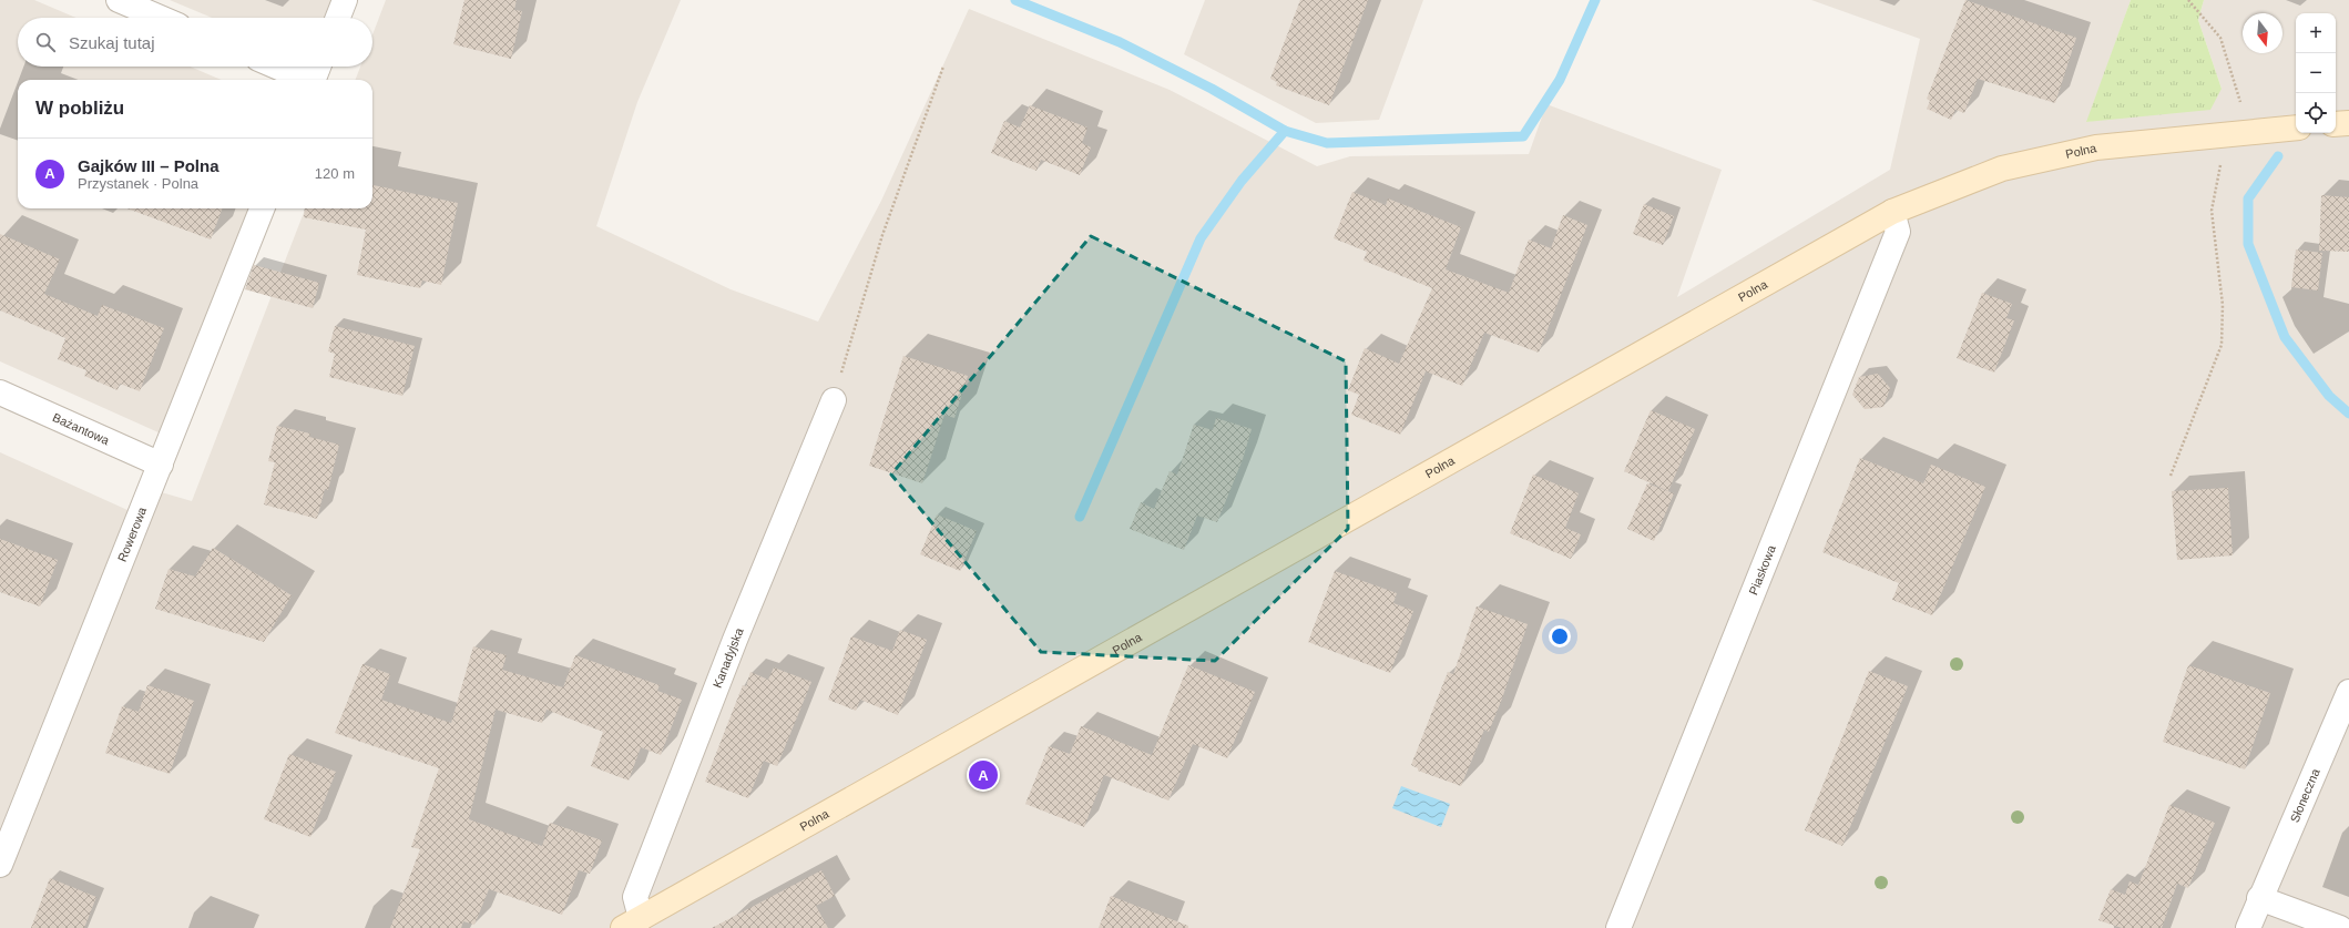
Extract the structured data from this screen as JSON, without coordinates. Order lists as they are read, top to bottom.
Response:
{
  "streets": {
    "street": [
      "Polna",
      "Bażantowa",
      "Rowerowa",
      "Piaskowa",
      "Kanadyjska",
      "Słoneczna"
    ]
  },
  "crossings": [
    ["Polna", "Piaskowa"],
    ["Polna", "Kanadyjska"],
    ["Bażantowa", "Rowerowa"]
  ],
  "north": "bottom",
  "page": {
    "map_buttons": ["+", "−"],
    "search": "Szukaj tutaj",
    "heading": "W pobliżu",
    "list": [
      {
        "mark": "A",
        "name": "Gajków III – Polna",
        "note": "Przystanek · Polna",
        "value": "120 m"
      }
    ],
    "pins": "A"
  }
}
